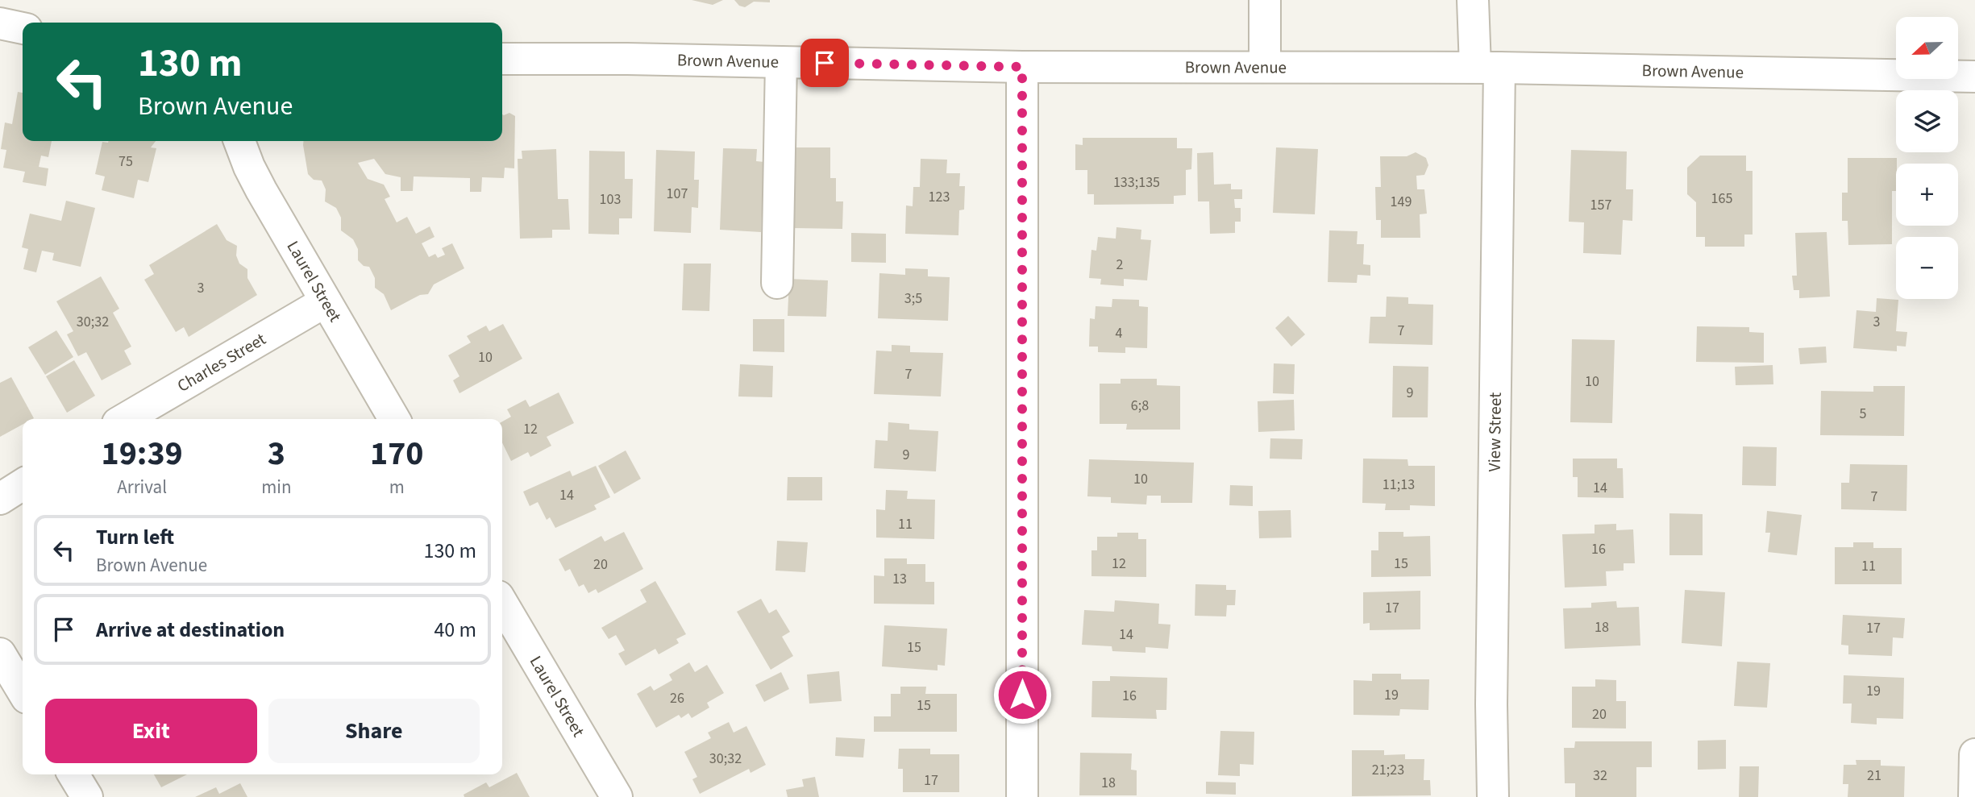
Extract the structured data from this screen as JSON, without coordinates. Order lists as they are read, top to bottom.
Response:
{
  "streets": {
    "street": [
      "Brown Avenue",
      "Laurel Street",
      "Charles Street",
      "View Street"
    ]
  },
  "crossings": [
    ["Brown Avenue", "View Street"],
    ["Laurel Street", "Charles Street"]
  ],
  "house_numbers": [
    "75",
    "133;135",
    "107",
    "123",
    "165",
    "103",
    "149",
    "157",
    "2",
    "3",
    "3;5",
    "30;32",
    "3",
    "7",
    "4",
    "10",
    "7",
    "10",
    "9",
    "6;8",
    "5",
    "12",
    "9",
    "10",
    "11;13",
    "14",
    "14",
    "7",
    "11",
    "16",
    "12",
    "15",
    "20",
    "11",
    "13",
    "17",
    "18",
    "17",
    "14",
    "15",
    "19",
    "19",
    "16",
    "26",
    "15",
    "20",
    "30;32",
    "21;23",
    "32",
    "21",
    "17",
    "18"
  ],
  "north": "left",
  "page": {
    "map_buttons": ["+", "−"],
    "turn": ["130 m", "Brown Avenue"],
    "eta": [
      "19:39",
      "Arrival",
      "3",
      "min",
      "170",
      "m"
    ],
    "list": [
      {
        "name": "Turn left",
        "note": "Brown Avenue",
        "value": "130 m"
      },
      {
        "name": "Arrive at destination",
        "value": "40 m"
      }
    ],
    "buttons": ["Exit", "Share"]
  }
}
